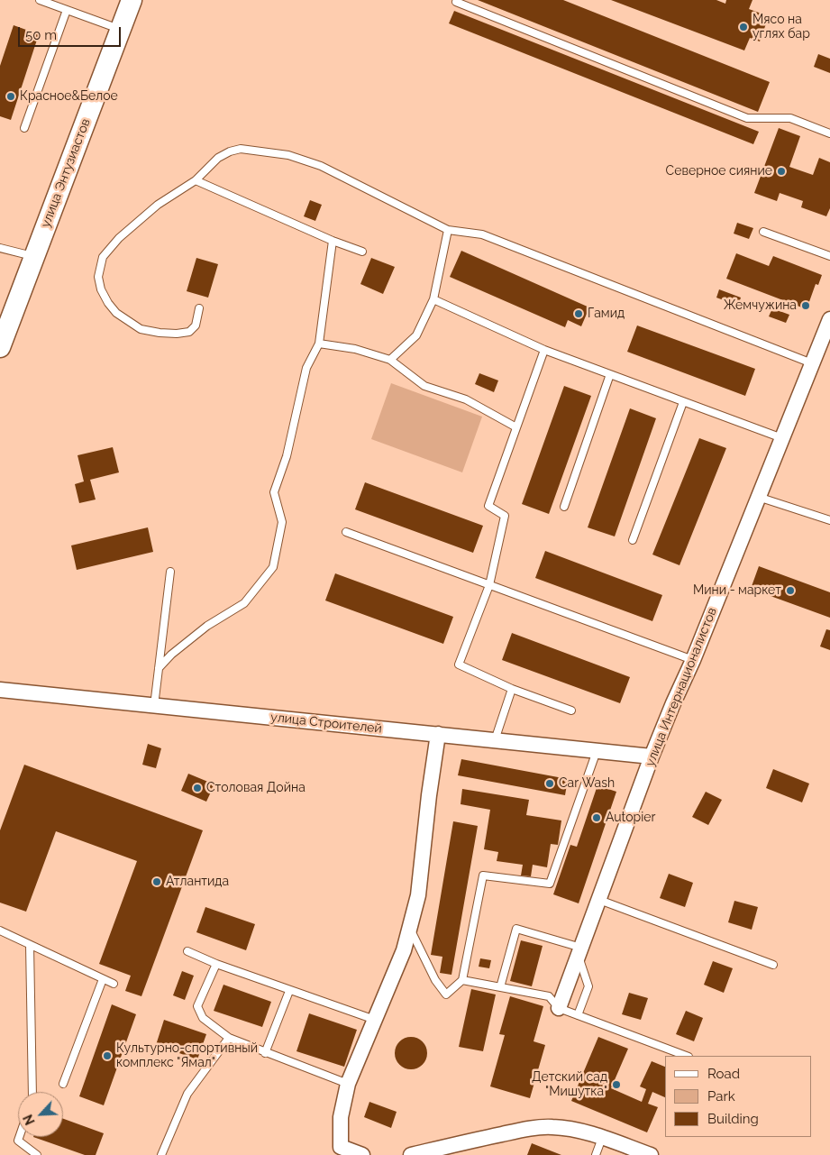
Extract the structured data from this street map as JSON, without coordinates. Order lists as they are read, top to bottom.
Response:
{
  "streets": {
    "street": ["улица Энтузиастов", "улица Интернационалистов", "улица Строителей"]
  },
  "crossings": [
    ["улица Интернационалистов", "улица Строителей"]
  ],
  "places": [
    "Мясо на углях бар",
    "Красное&Белое",
    "Северное сияние",
    "Жемчужина",
    "Гамид",
    "Мини - маркет",
    "Car Wash",
    "Столовая Дойна",
    "Autopier",
    "Атлантида",
    "Культурно-спортивный комплекс \"Ямал\"",
    "Детский сад \"Мишутка\""
  ],
  "legend": ["Road", "Park", "Building"],
  "scale_bar": "50 m",
  "north": "bottom left"
}
